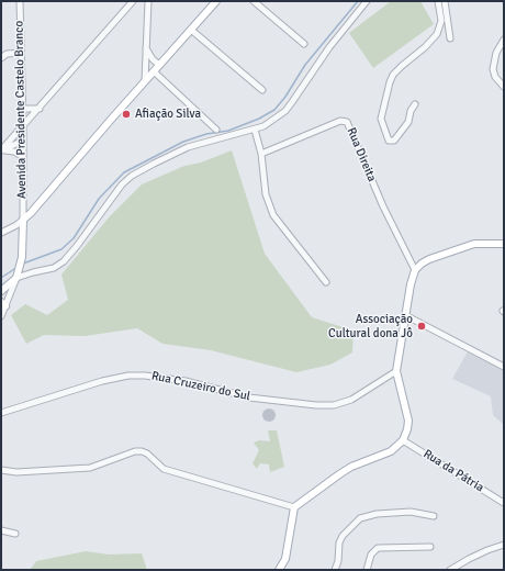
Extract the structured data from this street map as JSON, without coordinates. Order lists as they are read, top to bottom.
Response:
{
  "streets": {
    "main road": ["Avenida Presidente Castelo Branco"],
    "street": ["Rua Direita", "Rua Cruzeiro do Sul", "Rua da Pátria"]
  },
  "places": ["Afiação Silva", "Associação Cultural dona Jô"]
}
